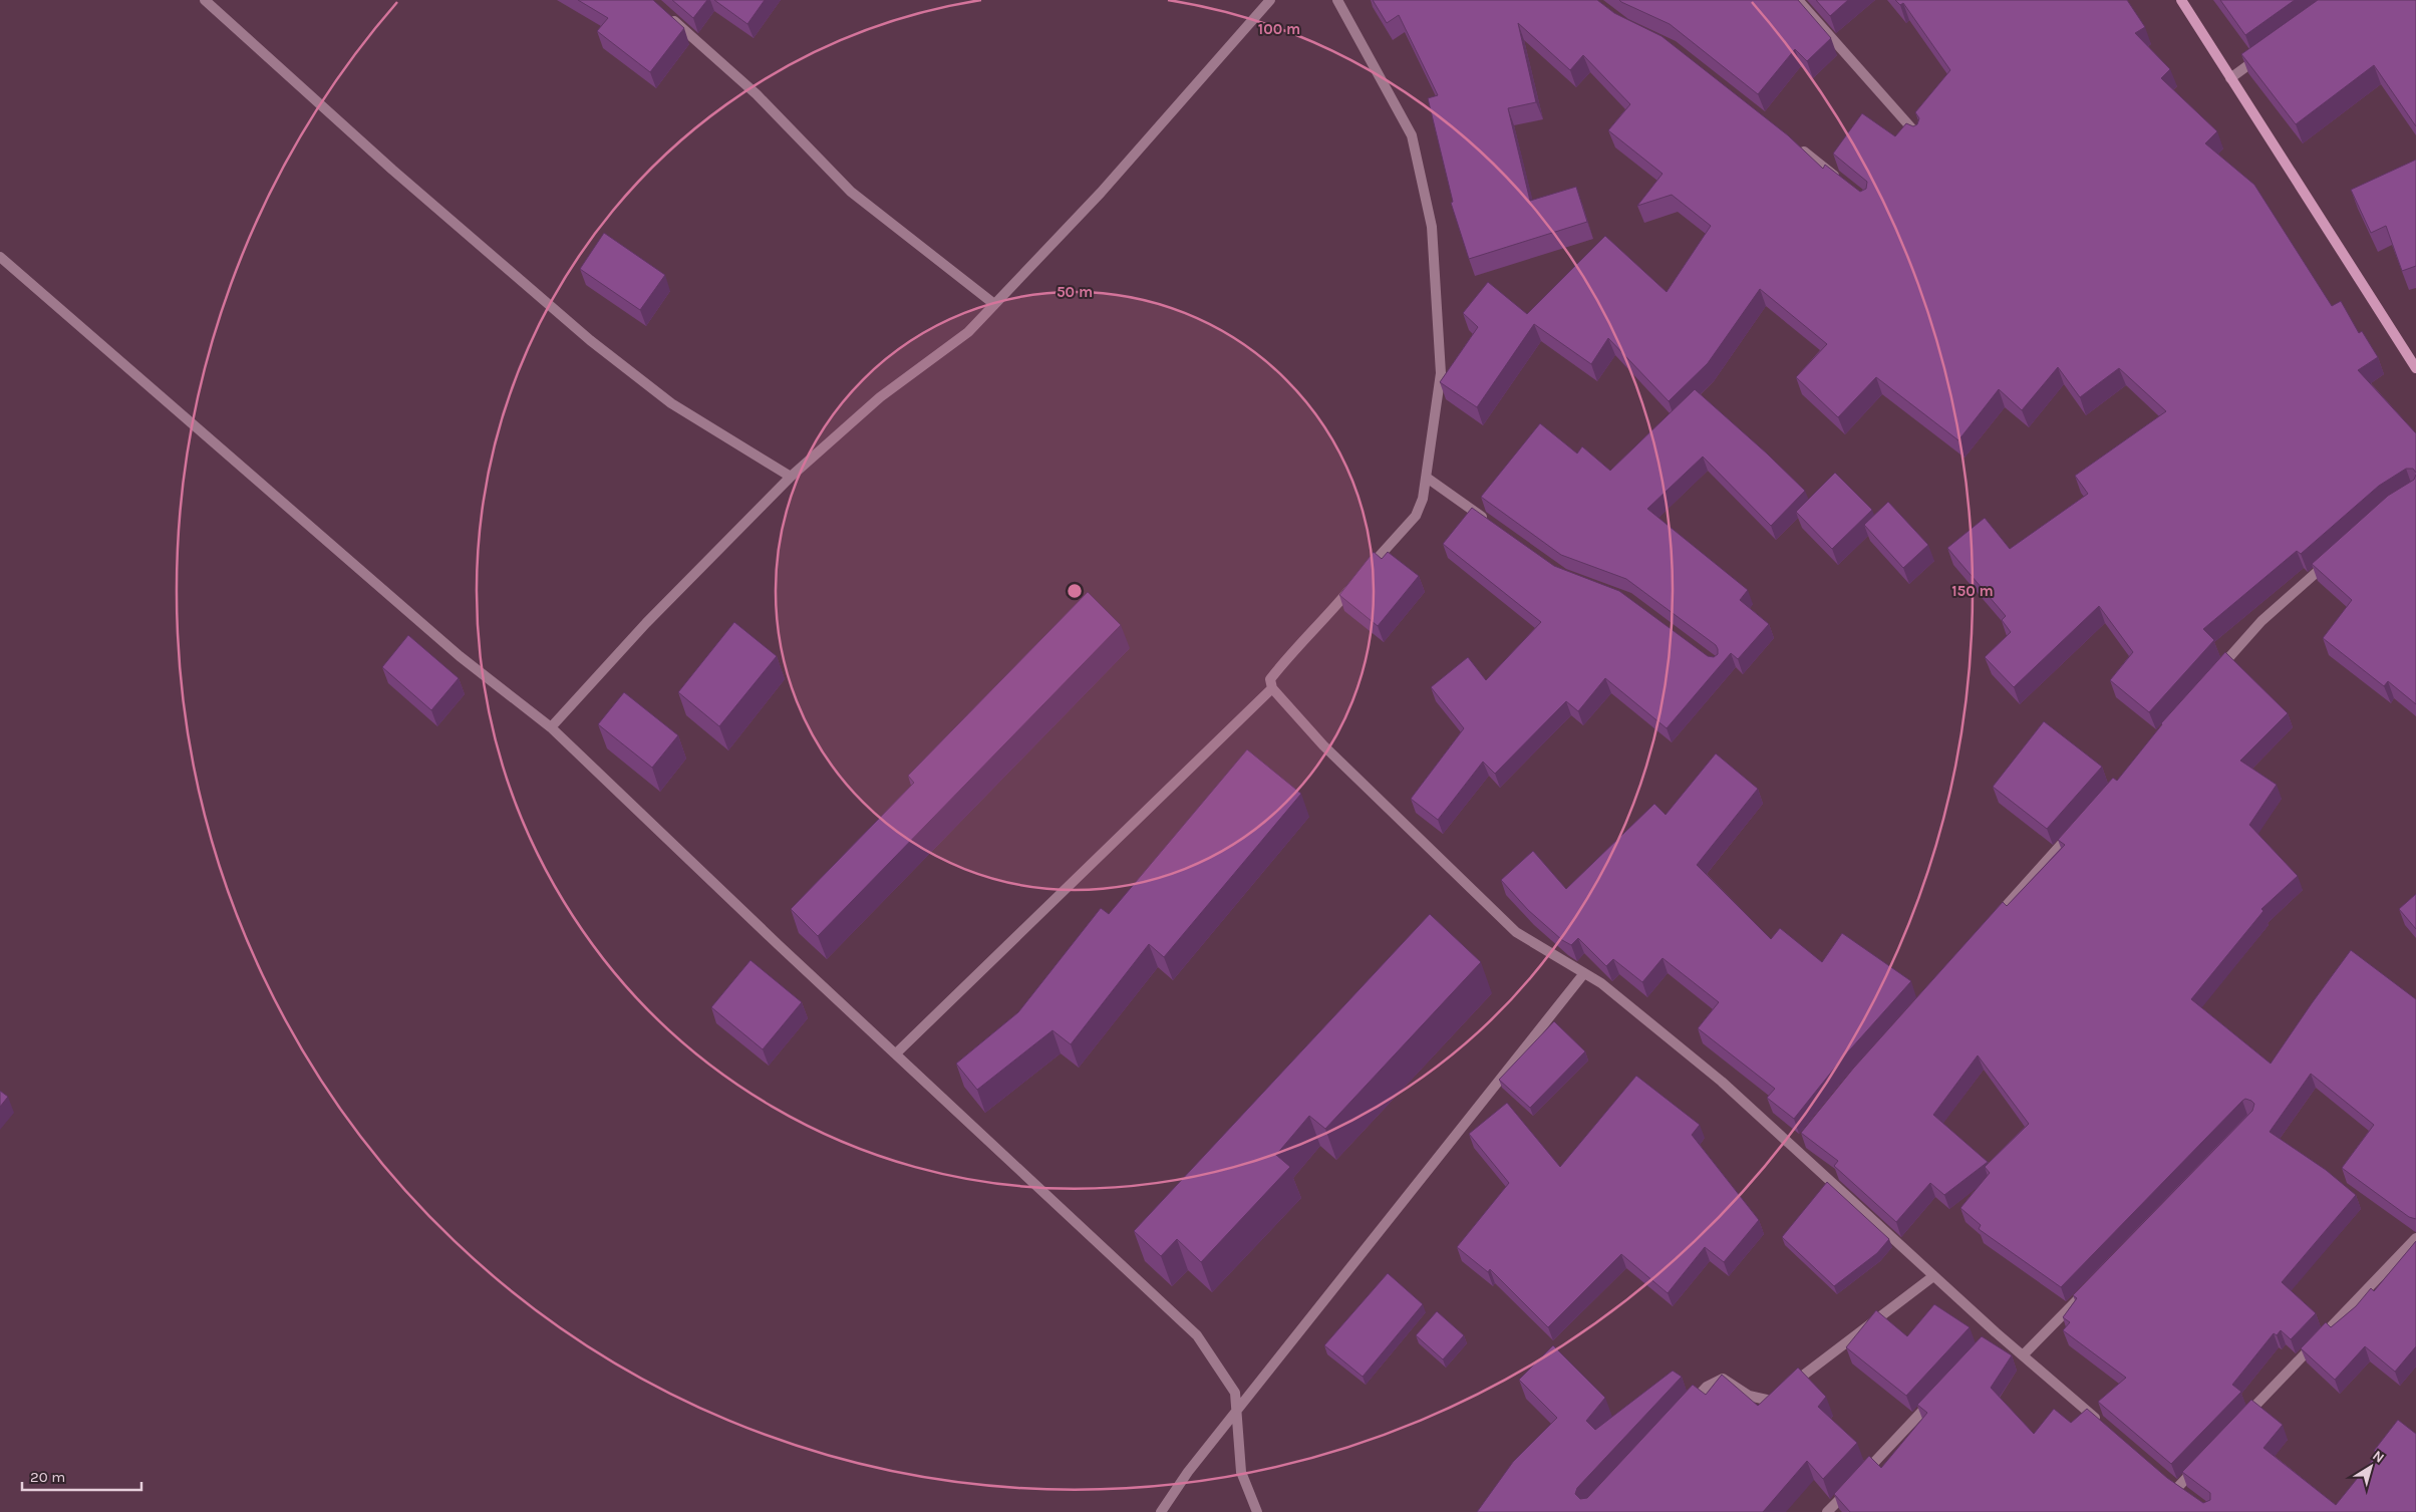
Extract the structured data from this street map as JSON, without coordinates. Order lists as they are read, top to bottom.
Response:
{
  "scale_bar": "20 m",
  "north": "top right",
  "rings": ["100 m", "50 m", "150 m"]
}
